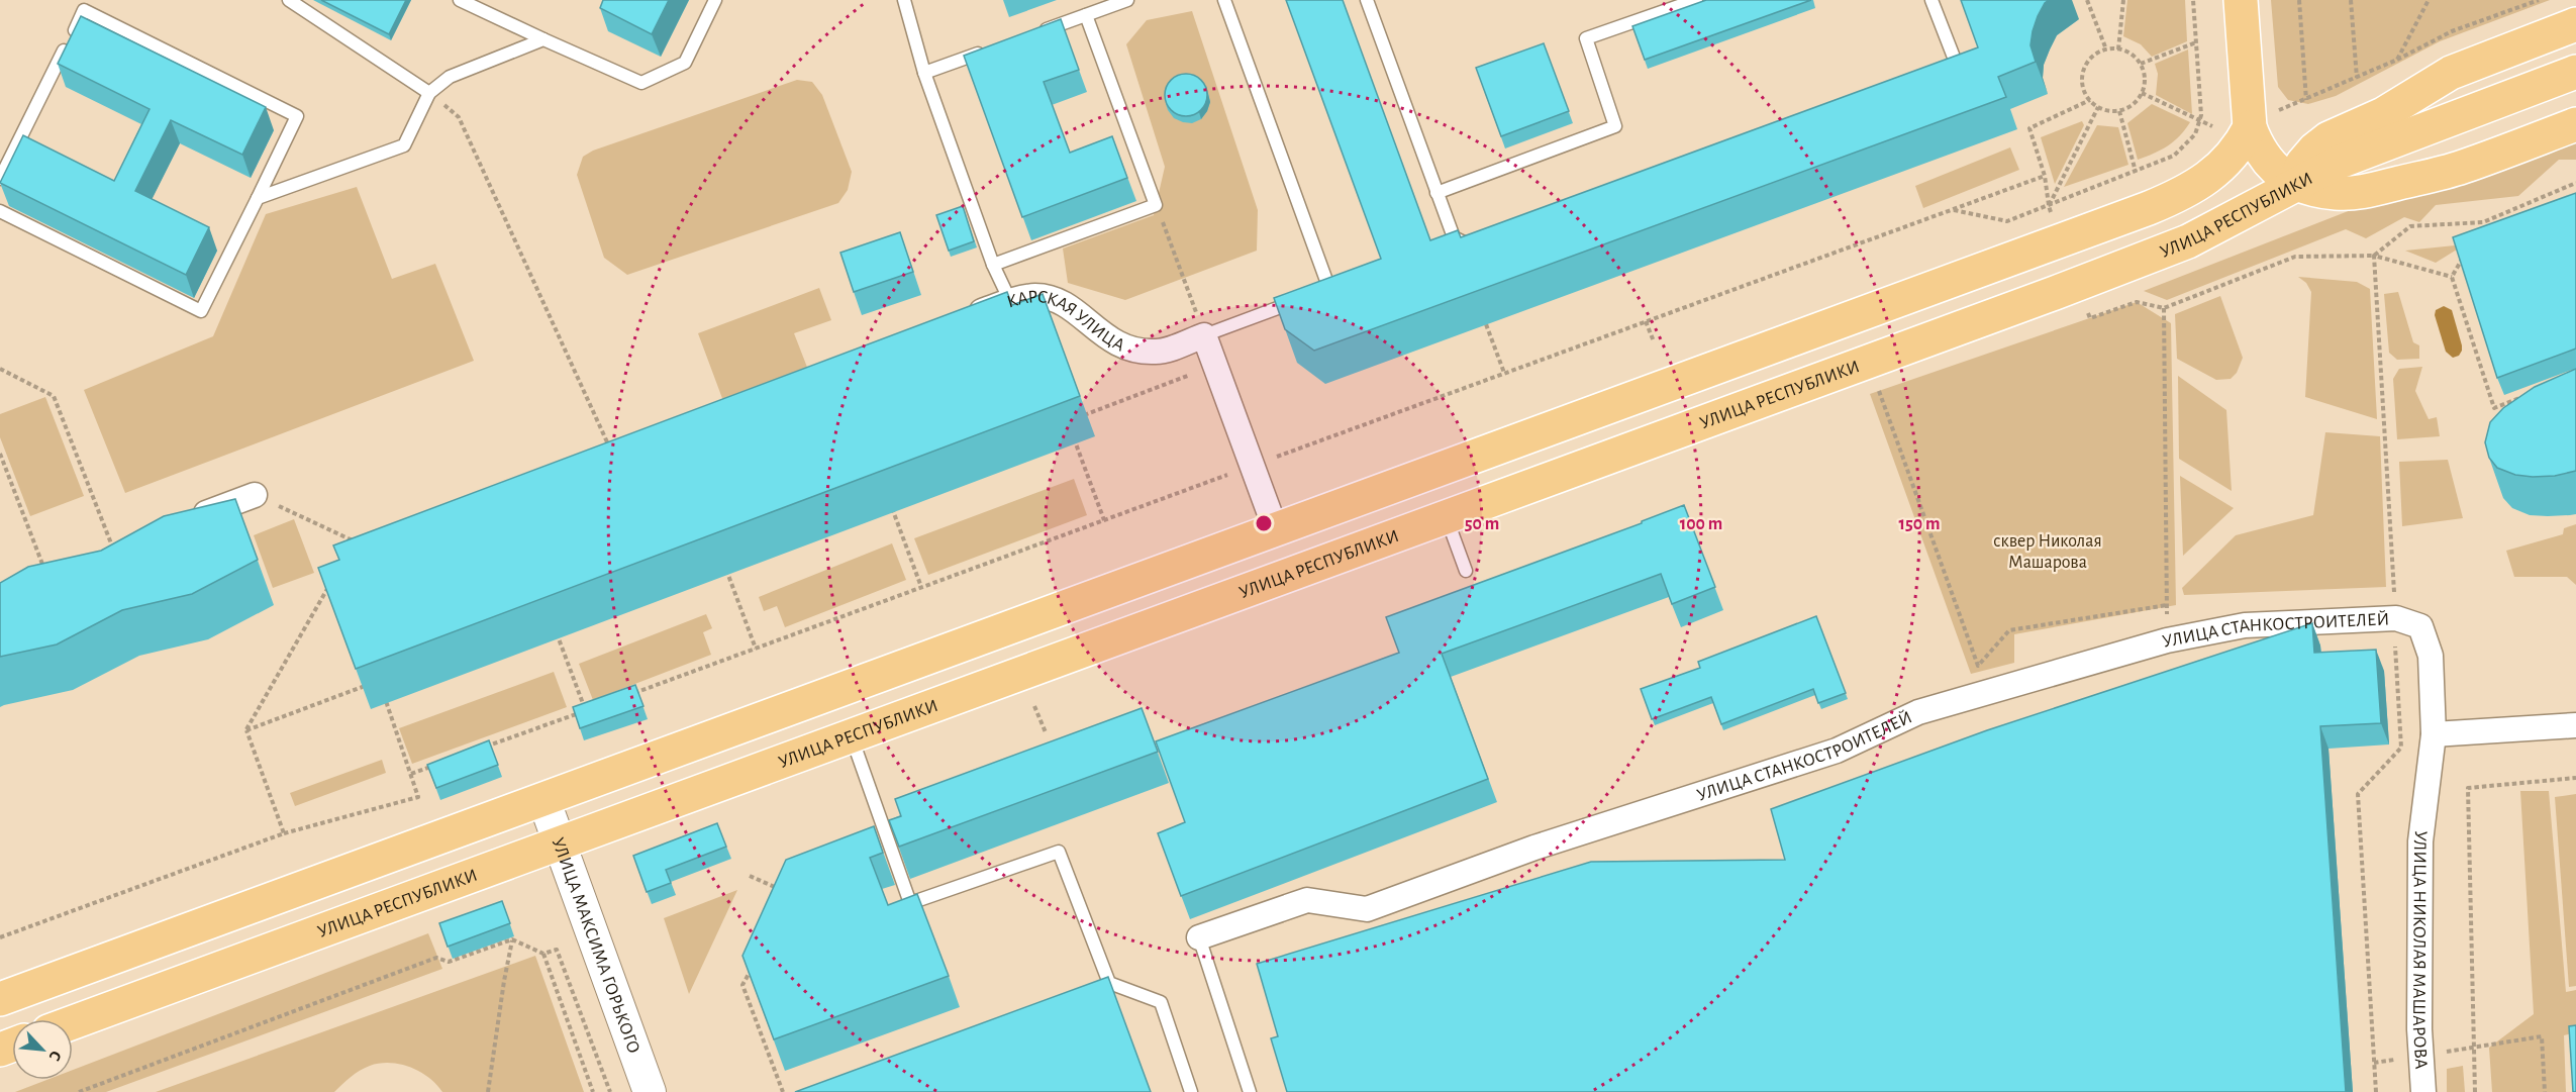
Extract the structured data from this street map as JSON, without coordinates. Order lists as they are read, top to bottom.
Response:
{
  "streets": {
    "main road": ["УЛИЦА РЕСПУБЛИКИ"],
    "street": [
      "КАРСКАЯ УЛИЦА",
      "УЛИЦА СТАНКОСТРОИТЕЛЕЙ",
      "УЛИЦА МАКСИМА ГОРЬКОГО",
      "УЛИЦА НИКОЛАЯ МАШАРОВА"
    ]
  },
  "crossings": [
    ["УЛИЦА РЕСПУБЛИКИ", "УЛИЦА МАКСИМА ГОРЬКОГО"],
    ["УЛИЦА СТАНКОСТРОИТЕЛЕЙ", "УЛИЦА НИКОЛАЯ МАШАРОВА"]
  ],
  "parks": ["сквер Николая Машарова"],
  "north": "bottom right",
  "rings": ["50 m", "100 m", "150 m"]
}
